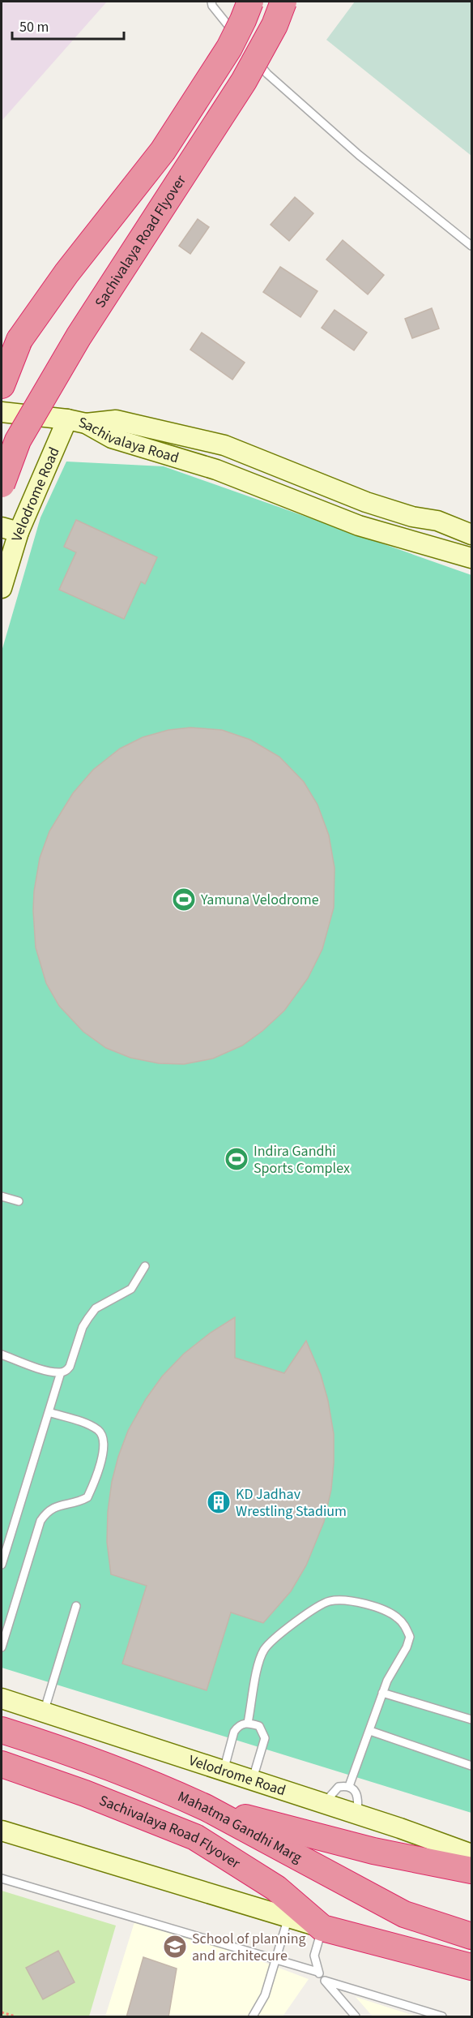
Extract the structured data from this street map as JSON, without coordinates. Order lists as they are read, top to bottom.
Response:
{
  "streets": {
    "highway": ["Sachivalaya Road Flyover", "Mahatma Gandhi Marg"],
    "main road": ["Sachivalaya Road", "Velodrome Road"]
  },
  "crossings": [
    ["Sachivalaya Road", "Velodrome Road"]
  ],
  "places": {
    "sports": ["Yamuna Velodrome", "Indira Gandhi Sports Complex"],
    "building": ["KD Jadhav Wrestling Stadium"],
    "school or university": ["School of planning and architecure"]
  },
  "scale_bar": "50 m"
}
